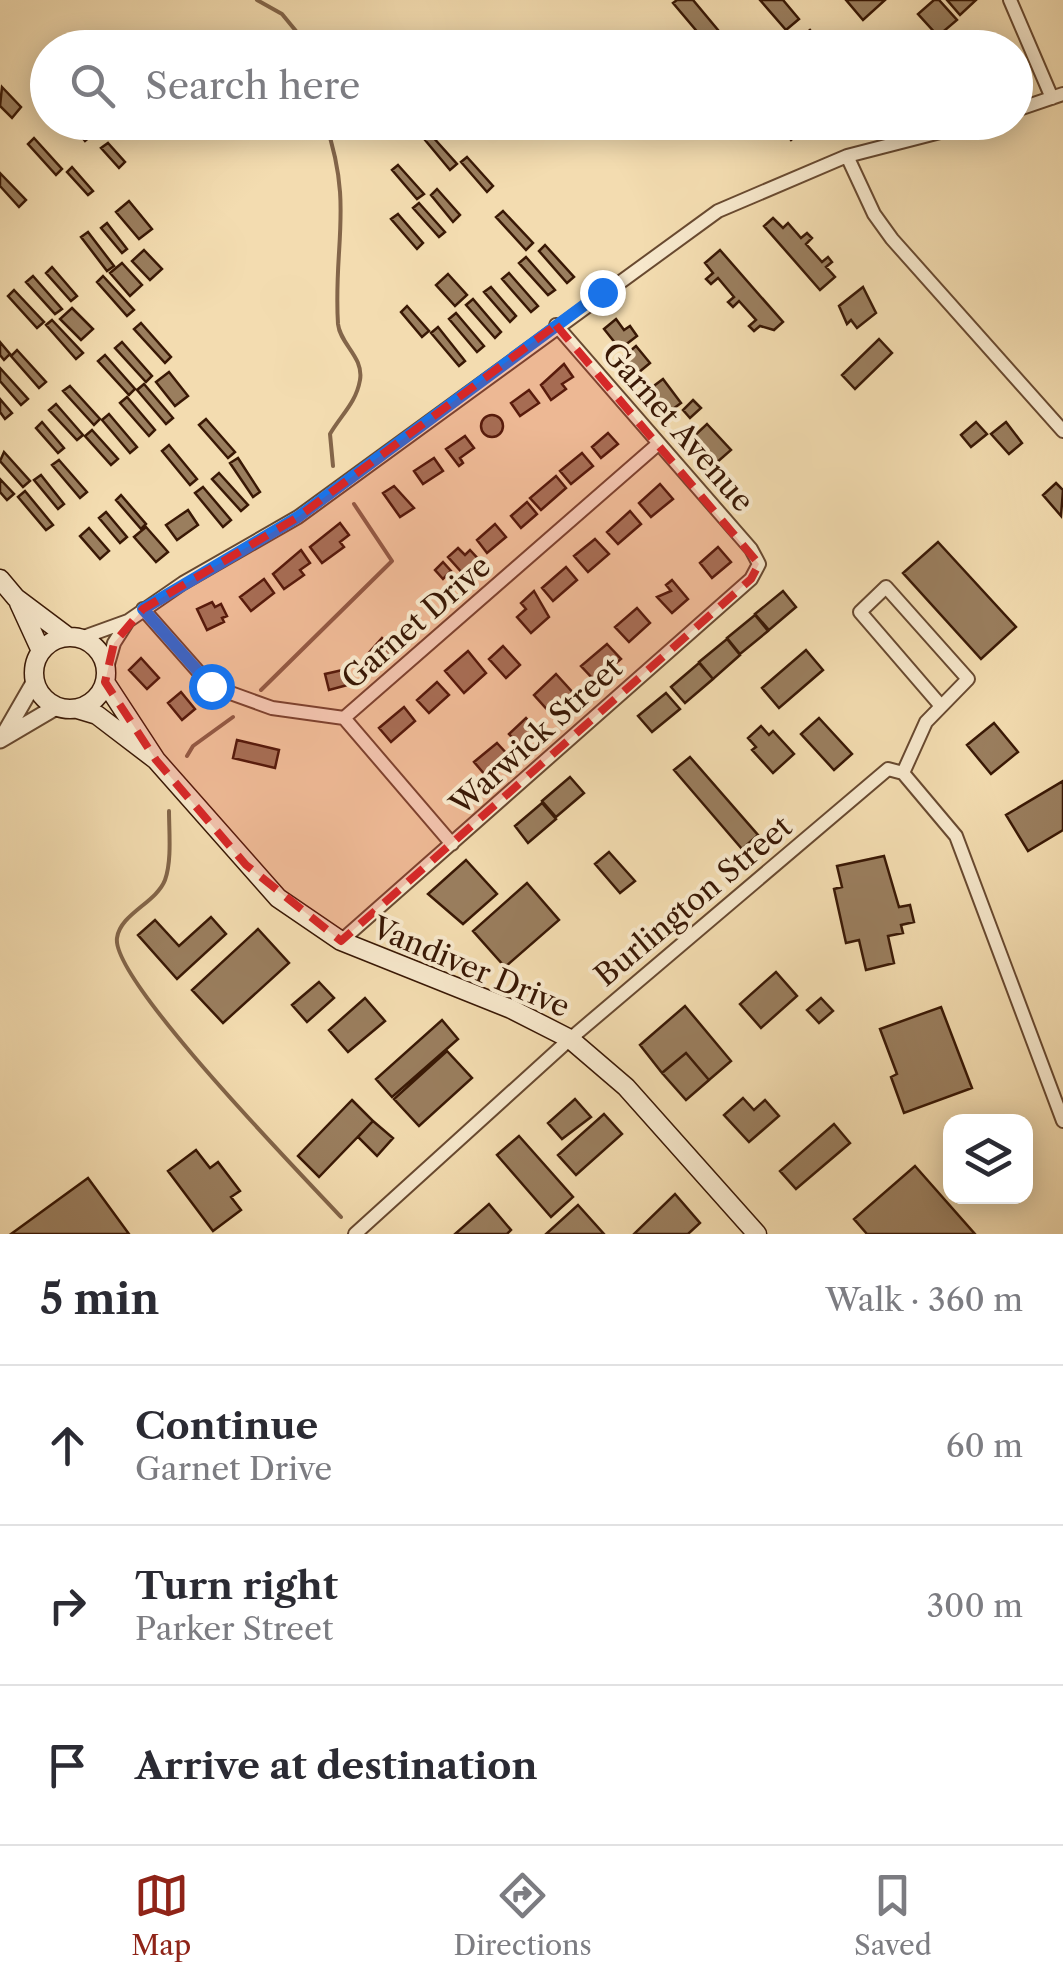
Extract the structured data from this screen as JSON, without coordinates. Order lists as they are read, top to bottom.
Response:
{
  "streets": {
    "main road": ["Vandiver Drive"],
    "street": [
      "Garnet Avenue",
      "Garnet Drive",
      "Warwick Street",
      "Burlington Street"
    ]
  },
  "crossings": [
    ["Garnet Avenue", "Garnet Drive"],
    ["Garnet Avenue", "Warwick Street"],
    ["Warwick Street", "Vandiver Drive"],
    ["Burlington Street", "Vandiver Drive"]
  ],
  "page": {
    "search": "Search here",
    "heading": ["5 min", "Walk · 360 m"],
    "list": [
      ["Continue", "Garnet Drive", "60 m"],
      ["Turn right", "Parker Street", "300 m"],
      "Arrive at destination"
    ],
    "nav": ["Map", "Directions", "Saved"]
  }
}
